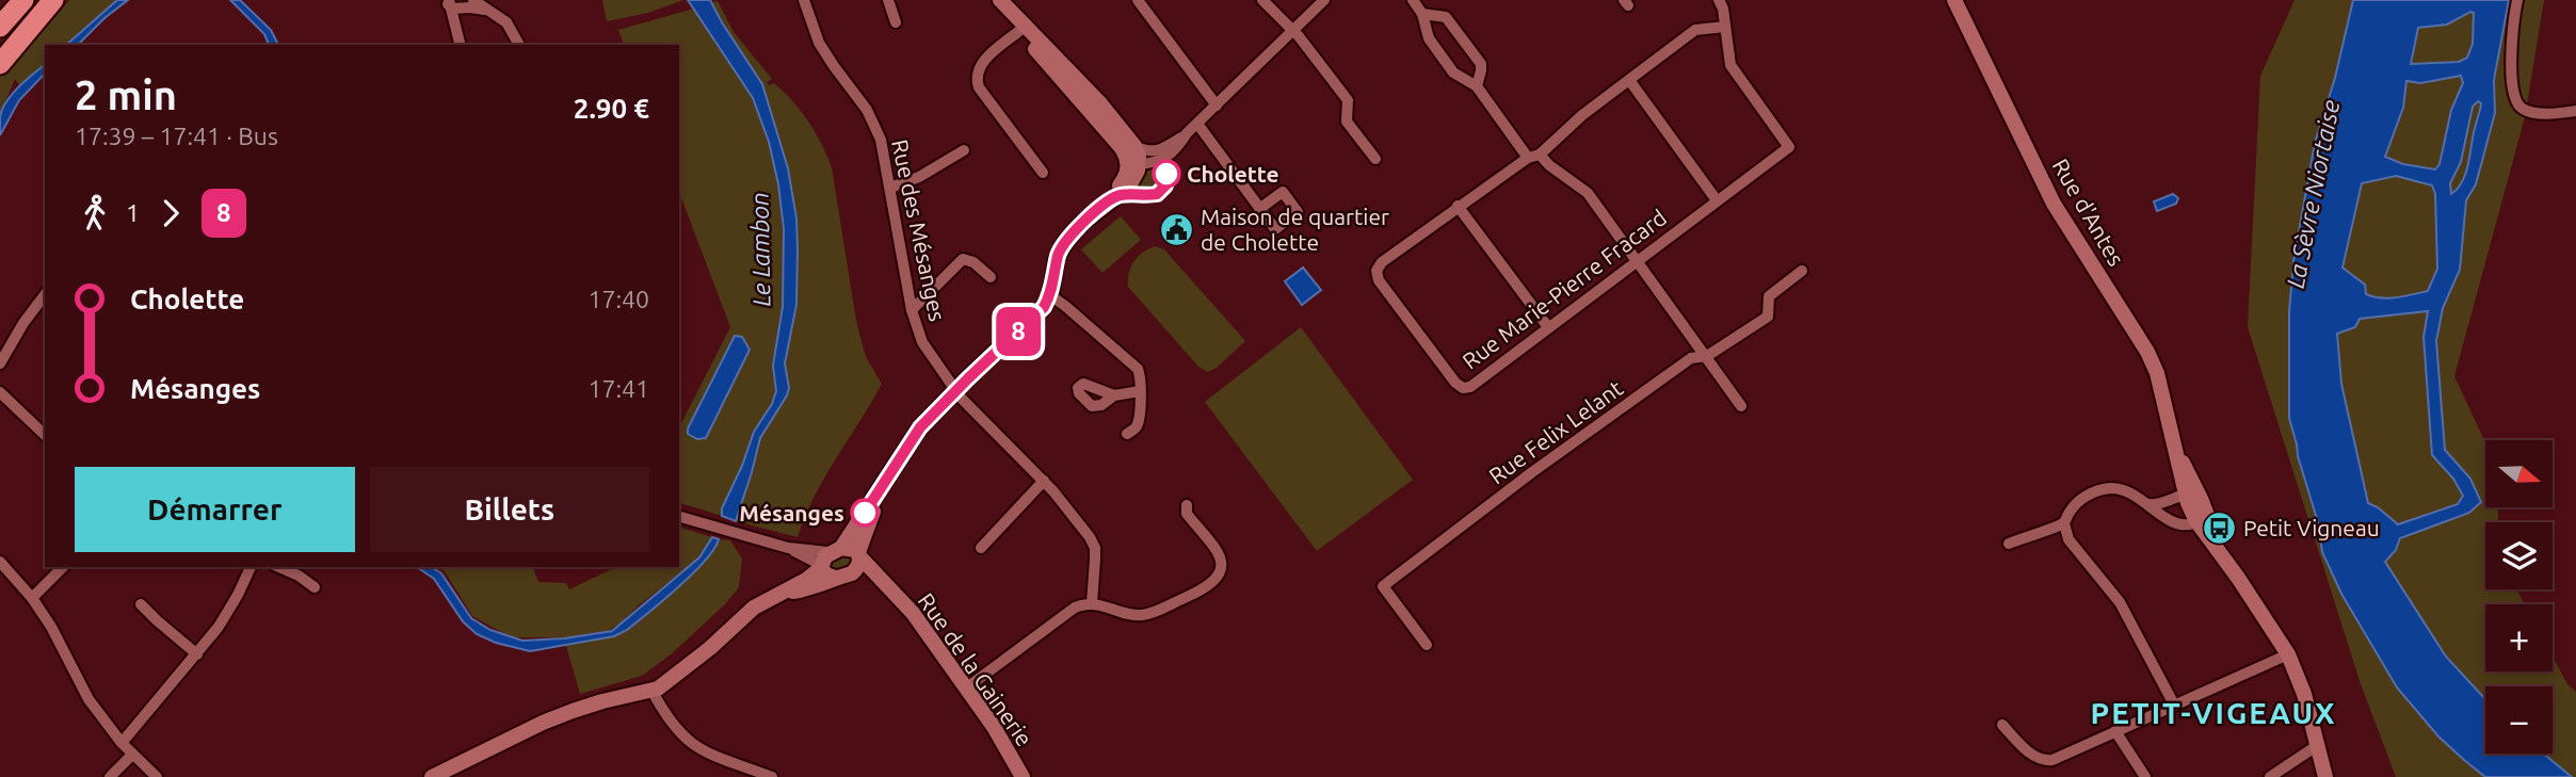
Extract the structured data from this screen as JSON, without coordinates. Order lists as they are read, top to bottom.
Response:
{
  "streets": {
    "street": [
      "Rue d'Antes",
      "Rue des Mésanges",
      "Rue Marie-Pierre Fracard",
      "Rue Felix Lelant",
      "Rue de la Gainerie"
    ]
  },
  "districts": ["PETIT-VIGEAUX"],
  "water": ["La Sèvre Niortaise", "Le Lambon"],
  "places": {
    "other": ["Cholette", "Mésanges"],
    "public building": ["Maison de quartier de Cholette"],
    "bus stop": ["Petit Vigneau"]
  },
  "lines": ["bus line 8"],
  "north": "right",
  "page": {
    "on_map": "8",
    "heading": ["2 min", "17:39 – 17:41 · Bus", "2.90 €"],
    "legs": ["1", "8"],
    "list": [
      {
        "name": "Cholette",
        "value": "17:40"
      },
      {
        "name": "Mésanges",
        "value": "17:41"
      }
    ],
    "map_buttons": ["+", "−"],
    "buttons": ["Démarrer", "Billets"]
  }
}
